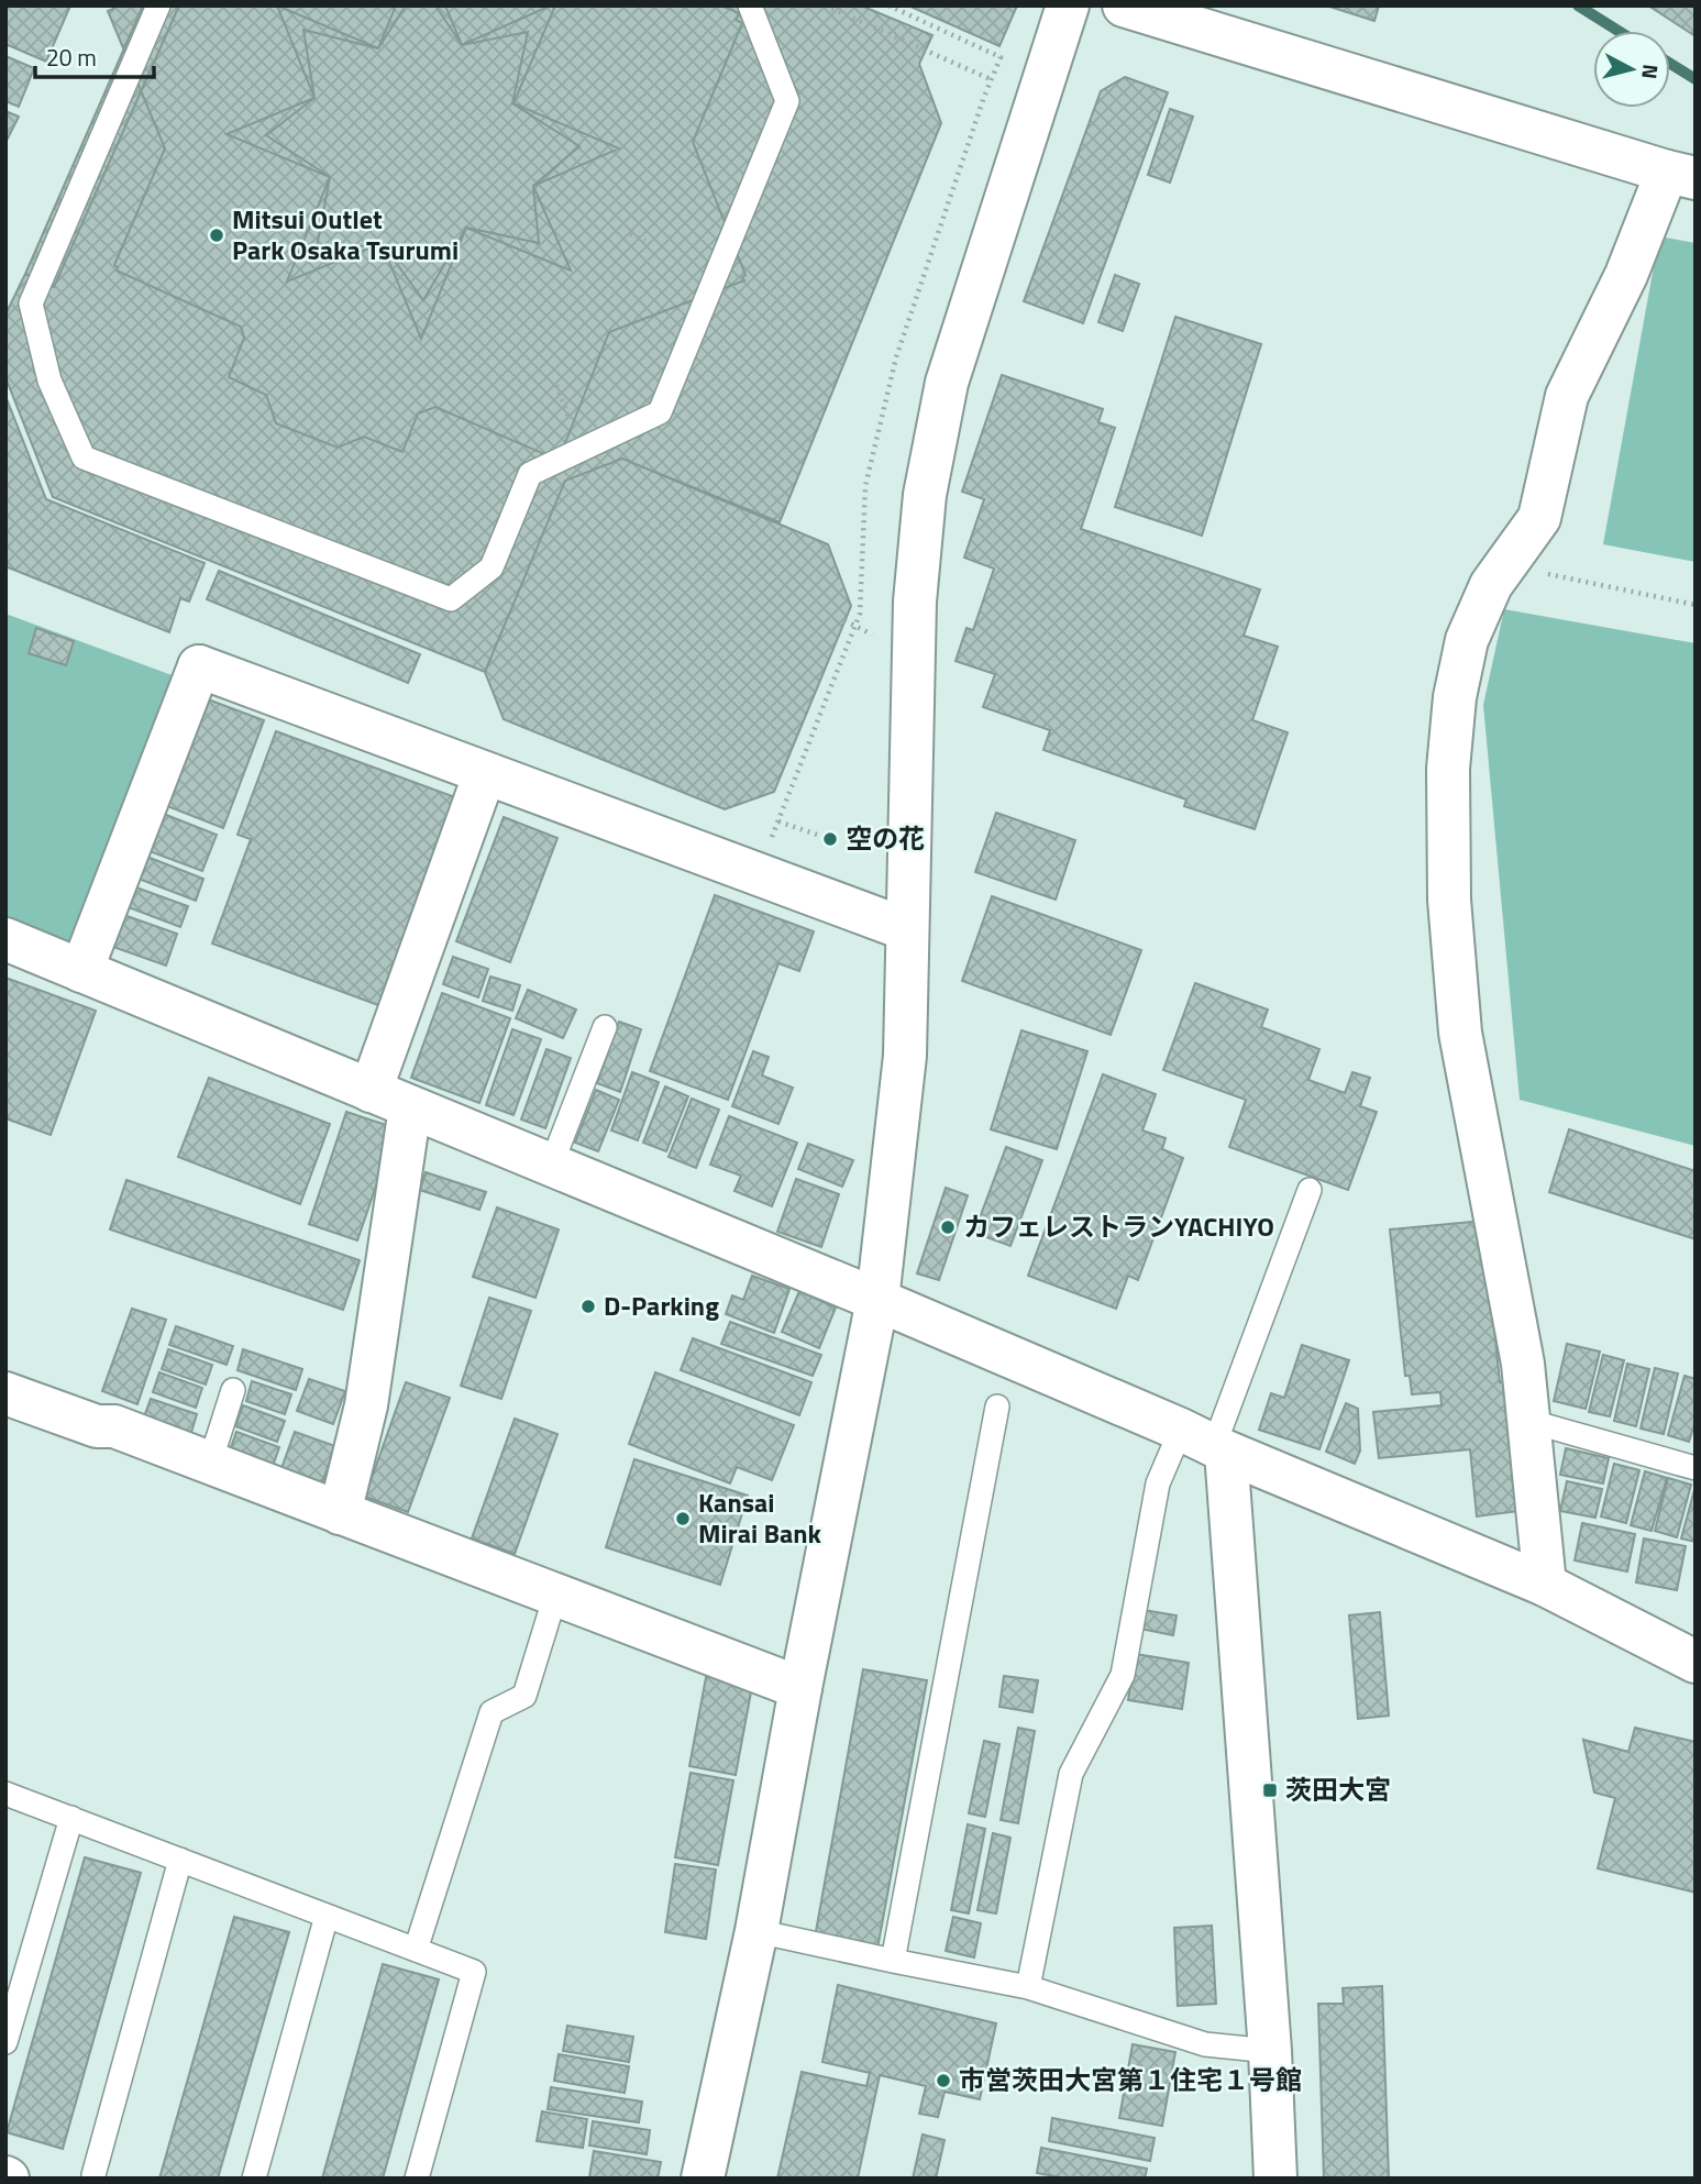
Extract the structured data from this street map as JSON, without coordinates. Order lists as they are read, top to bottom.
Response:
{
  "places": {
    "other": [
      "Mitsui Outlet Park Osaka Tsurumi",
      "空の花",
      "カフェレストランYACHIYO",
      "D-Parking",
      "Kansai Mirai Bank",
      "市営茨田大宮第１住宅１号館"
    ],
    "transit": ["茨田大宮"]
  },
  "scale_bar": "20 m",
  "north": "right"
}
